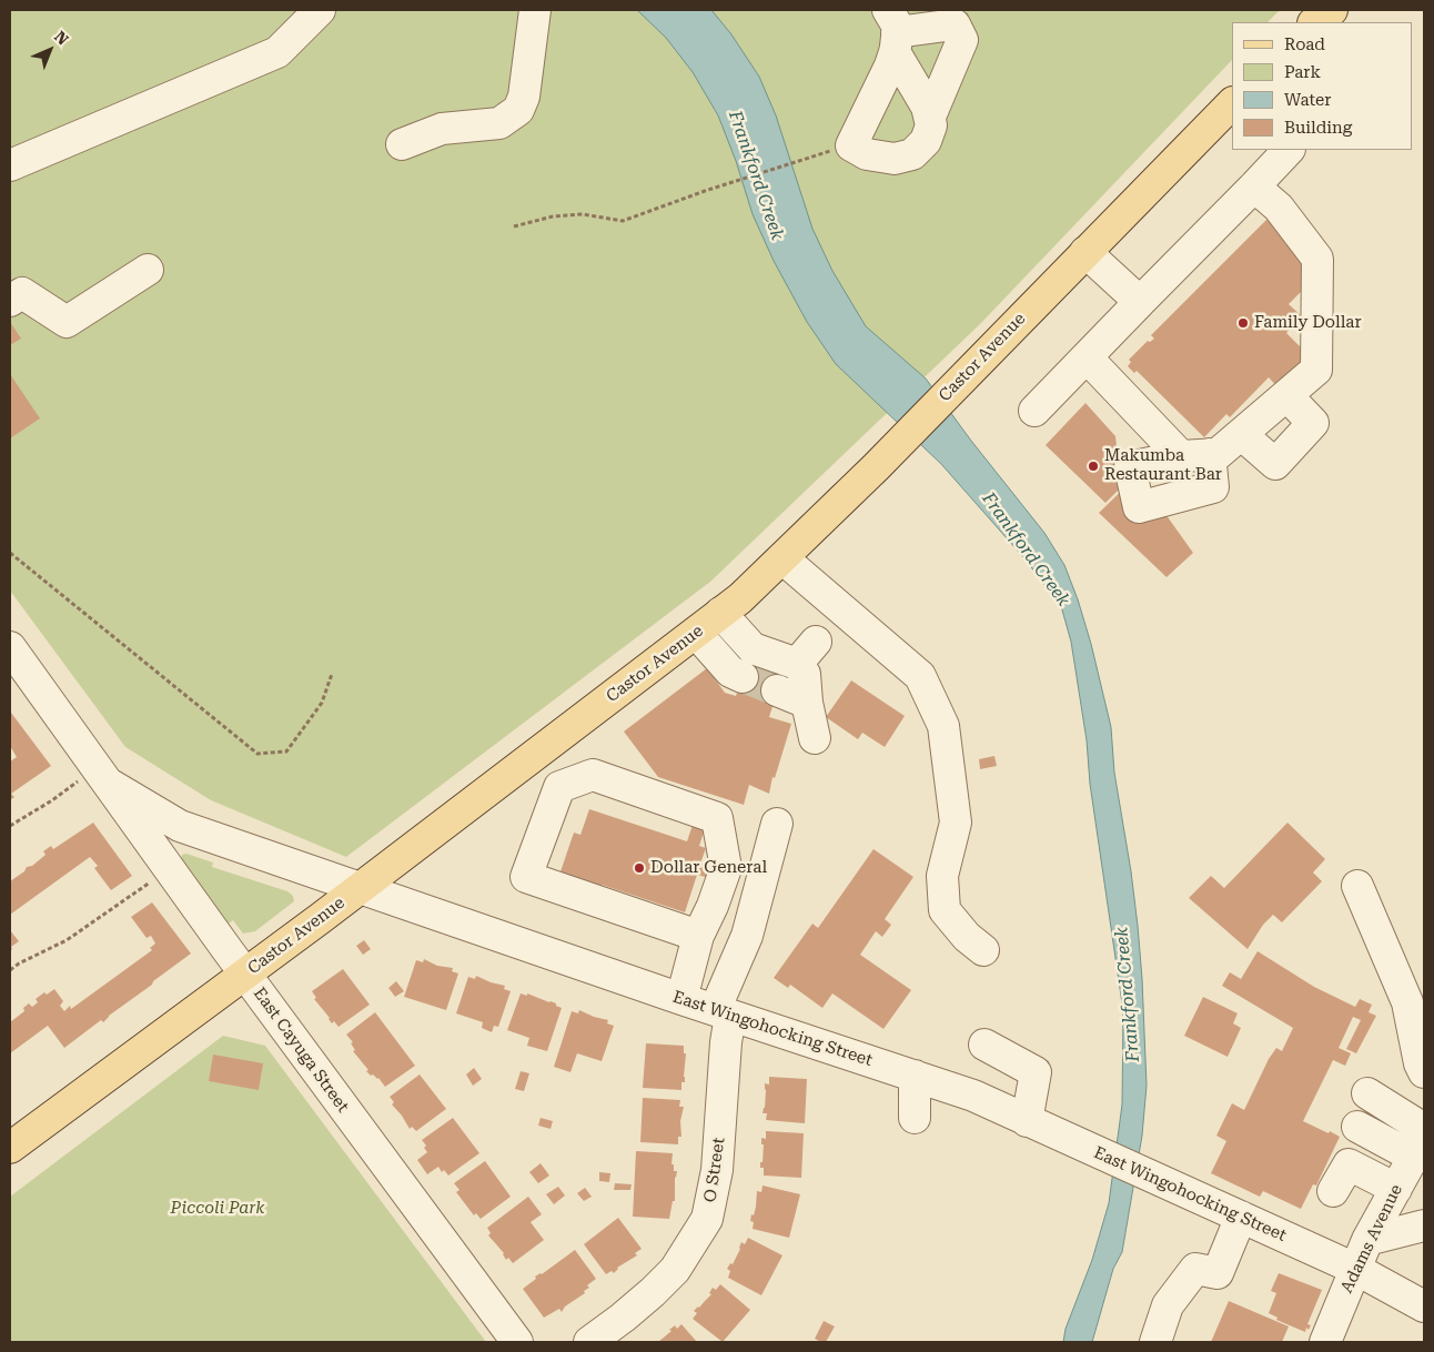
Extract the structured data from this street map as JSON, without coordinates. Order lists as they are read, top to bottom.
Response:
{
  "streets": {
    "main road": ["Castor Avenue"],
    "street": [
      "East Wingohocking Street",
      "East Cayuga Street",
      "O Street",
      "Adams Avenue"
    ]
  },
  "crossings": [
    ["Castor Avenue", "East Wingohocking Street"],
    ["Castor Avenue", "East Cayuga Street"],
    ["East Wingohocking Street", "East Cayuga Street"],
    ["East Wingohocking Street", "O Street"],
    ["East Wingohocking Street", "Adams Avenue"]
  ],
  "water": ["Frankford Creek"],
  "parks": ["Piccoli Park"],
  "places": ["Family Dollar", "Makumba Restaurant Bar", "Dollar General"],
  "legend": [
    "Road",
    "Park",
    "Water",
    "Building"
  ],
  "north": "top right"
}
